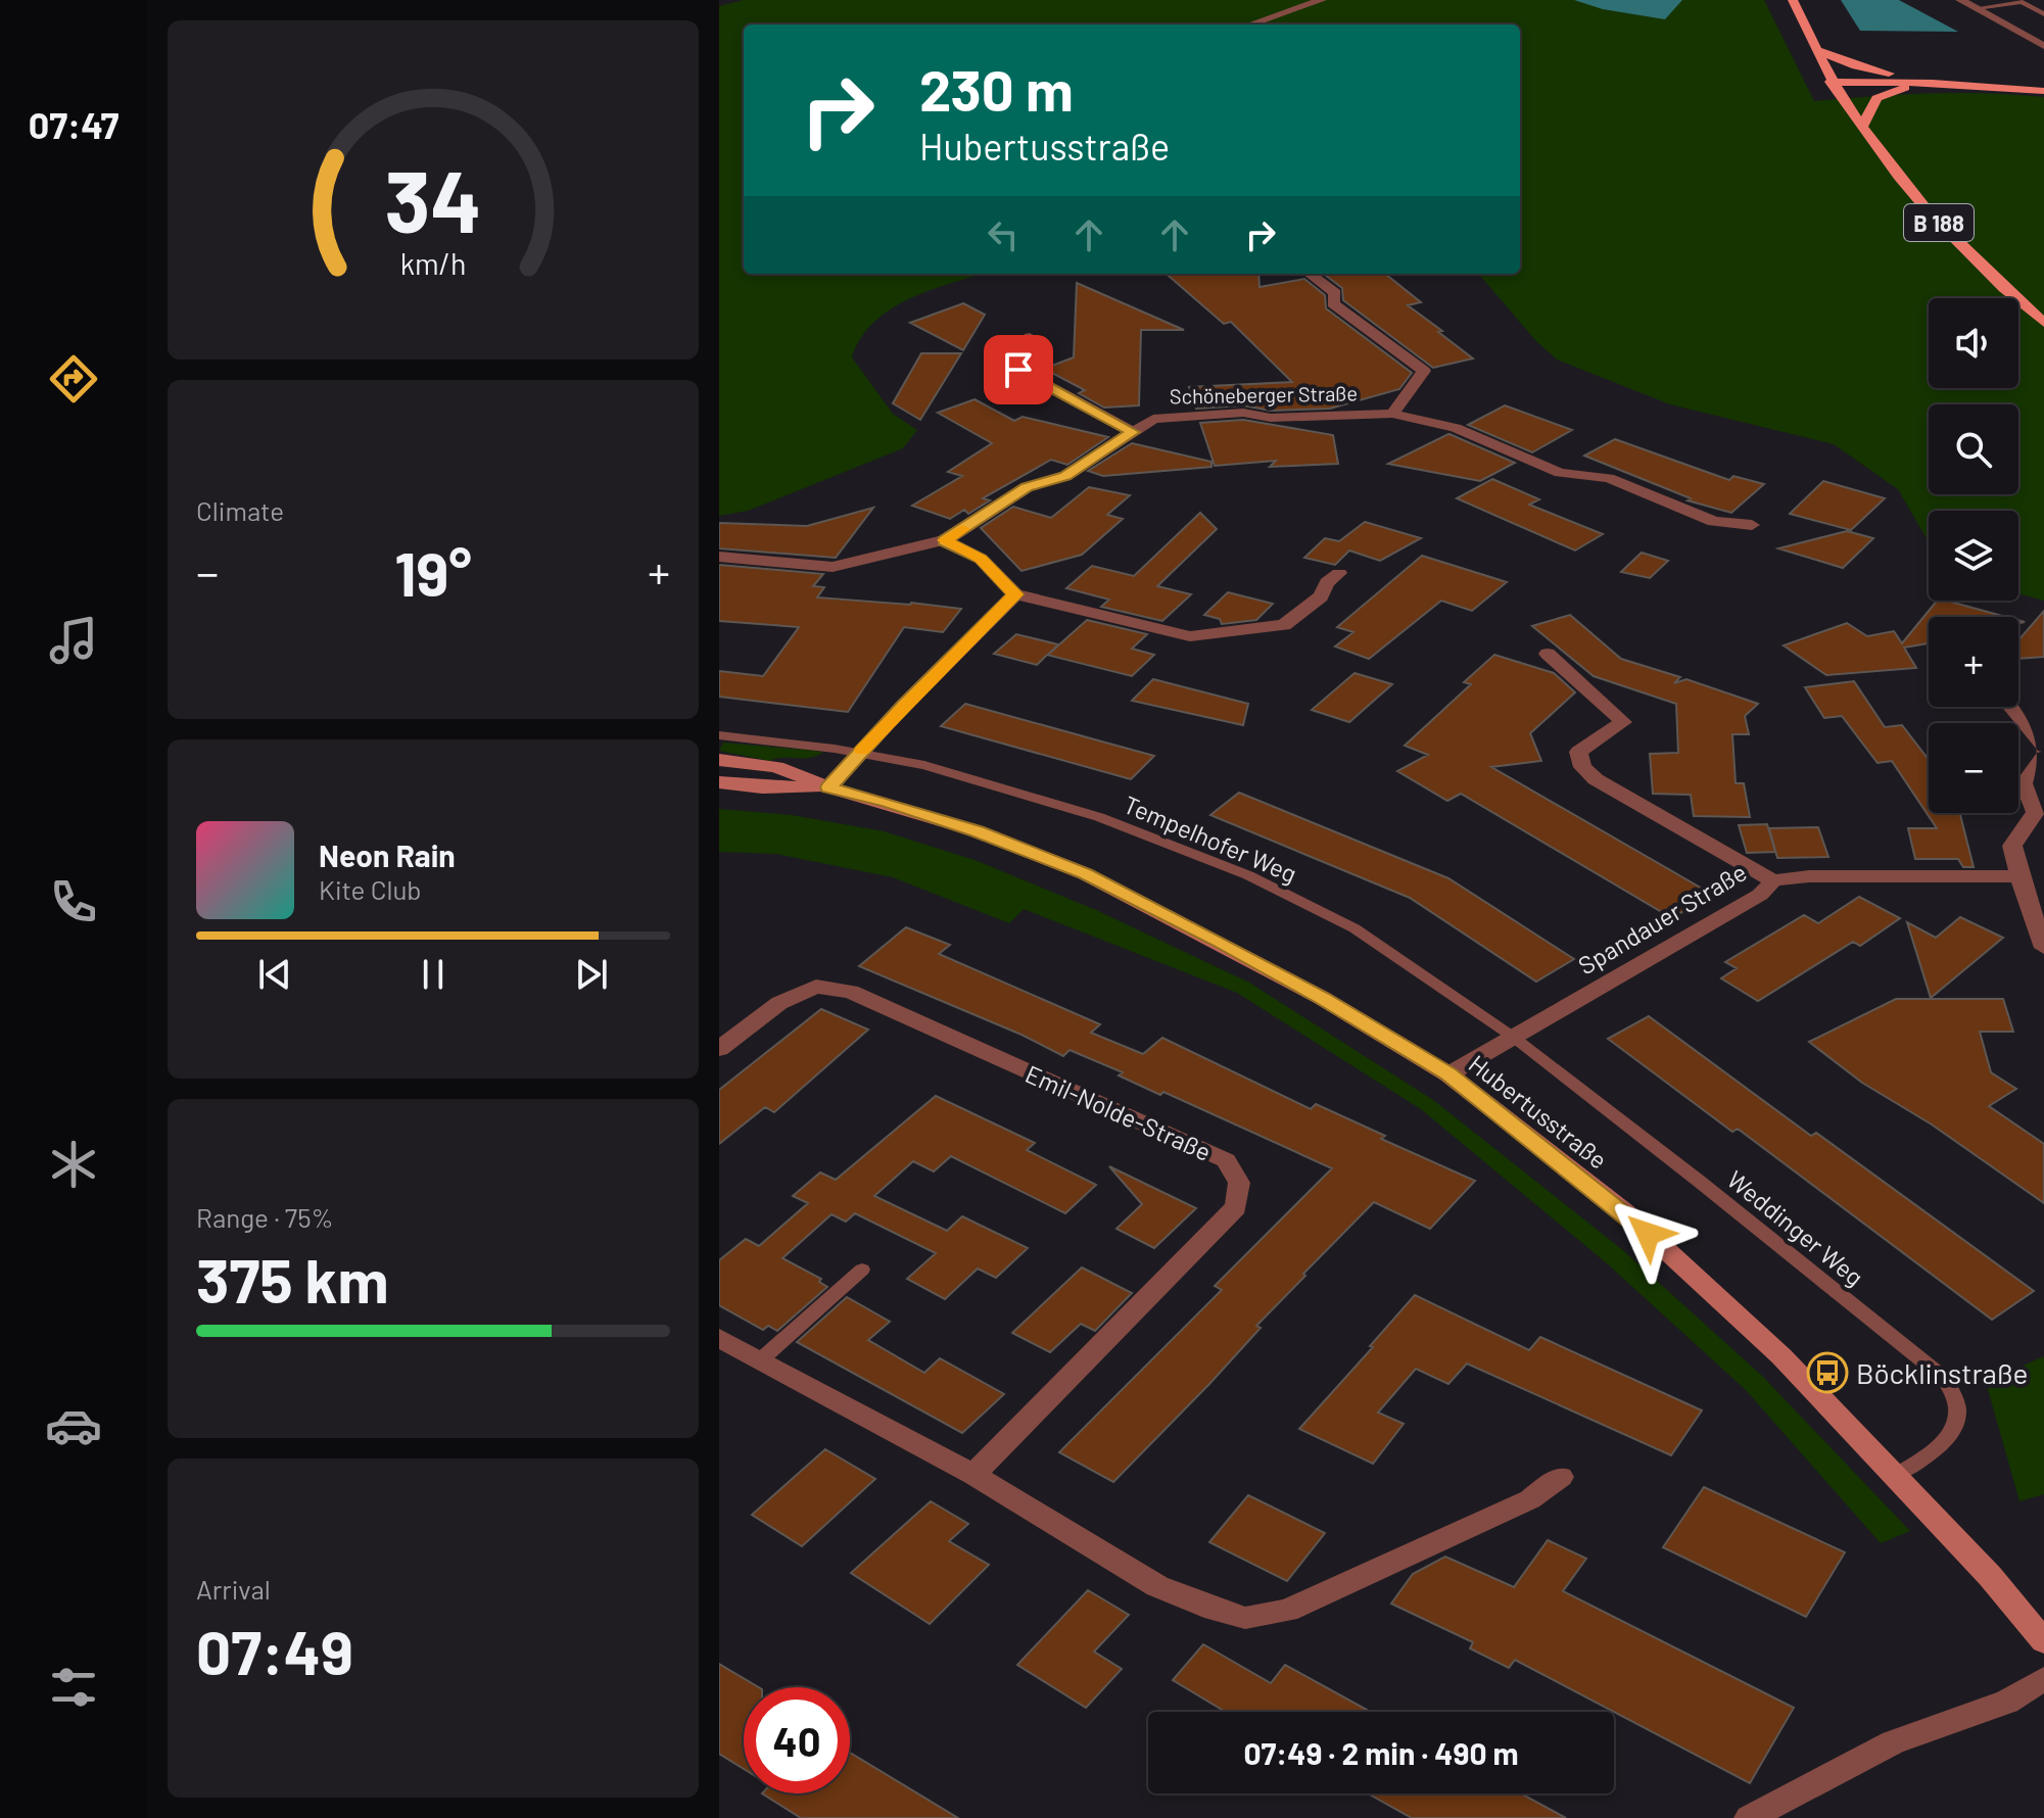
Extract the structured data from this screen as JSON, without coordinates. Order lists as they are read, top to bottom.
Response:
{
  "streets": {
    "main road": ["B 188"],
    "street": [
      "Schöneberger Straße",
      "Spandauer Straße",
      "Hubertusstraße",
      "Emil-Nolde-Straße"
    ],
    "lane": ["Tempelhofer Weg", "Weddinger Weg"]
  },
  "crossings": [
    ["Tempelhofer Weg", "Spandauer Straße"],
    ["Tempelhofer Weg", "Weddinger Weg"],
    ["Spandauer Straße", "Hubertusstraße"],
    ["Spandauer Straße", "Weddinger Weg"],
    ["Hubertusstraße", "Weddinger Weg"]
  ],
  "places": {
    "bus stop": ["Böcklinstraße"]
  },
  "page": {
    "tabs": "07:47",
    "turn": ["230 m", "Hubertusstraße"],
    "map_buttons": ["+", "−"],
    "tile": [
      "Climate",
      ["Range · 75%", "375 km"],
      ["Arrival", "07:49"]
    ],
    "heat": ["−", "19°", "+"],
    "song": ["Neon Rain", "Kite Club"],
    "limit": "40",
    "trip": "07:49 · 2 min · 490 m",
    "gauge": ["34", "km/h"]
  }
}
